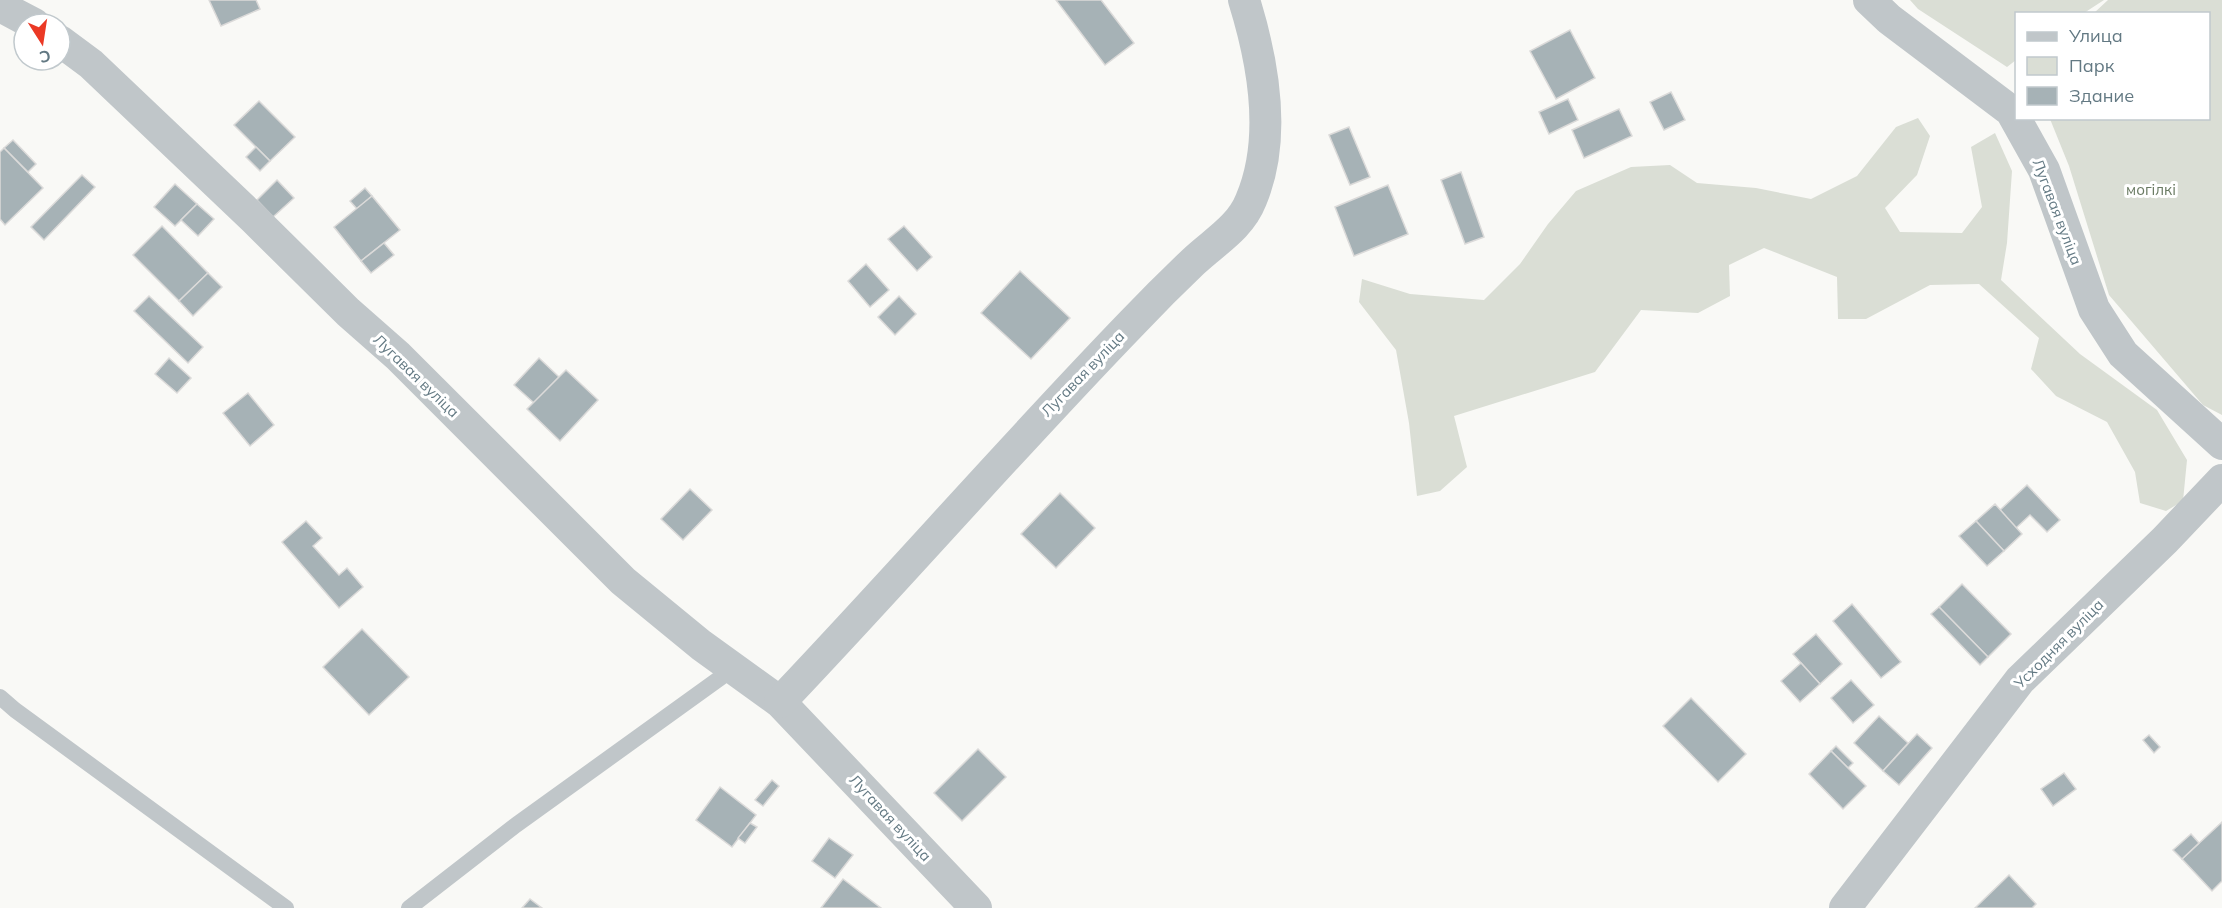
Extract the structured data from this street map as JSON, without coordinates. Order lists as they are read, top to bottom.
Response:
{
  "streets": {
    "street": ["Лугавая вуліца", "Усходняя вуліца"]
  },
  "parks": ["могілкі"],
  "legend": ["Улица", "Парк", "Здание"],
  "north": "bottom"
}
